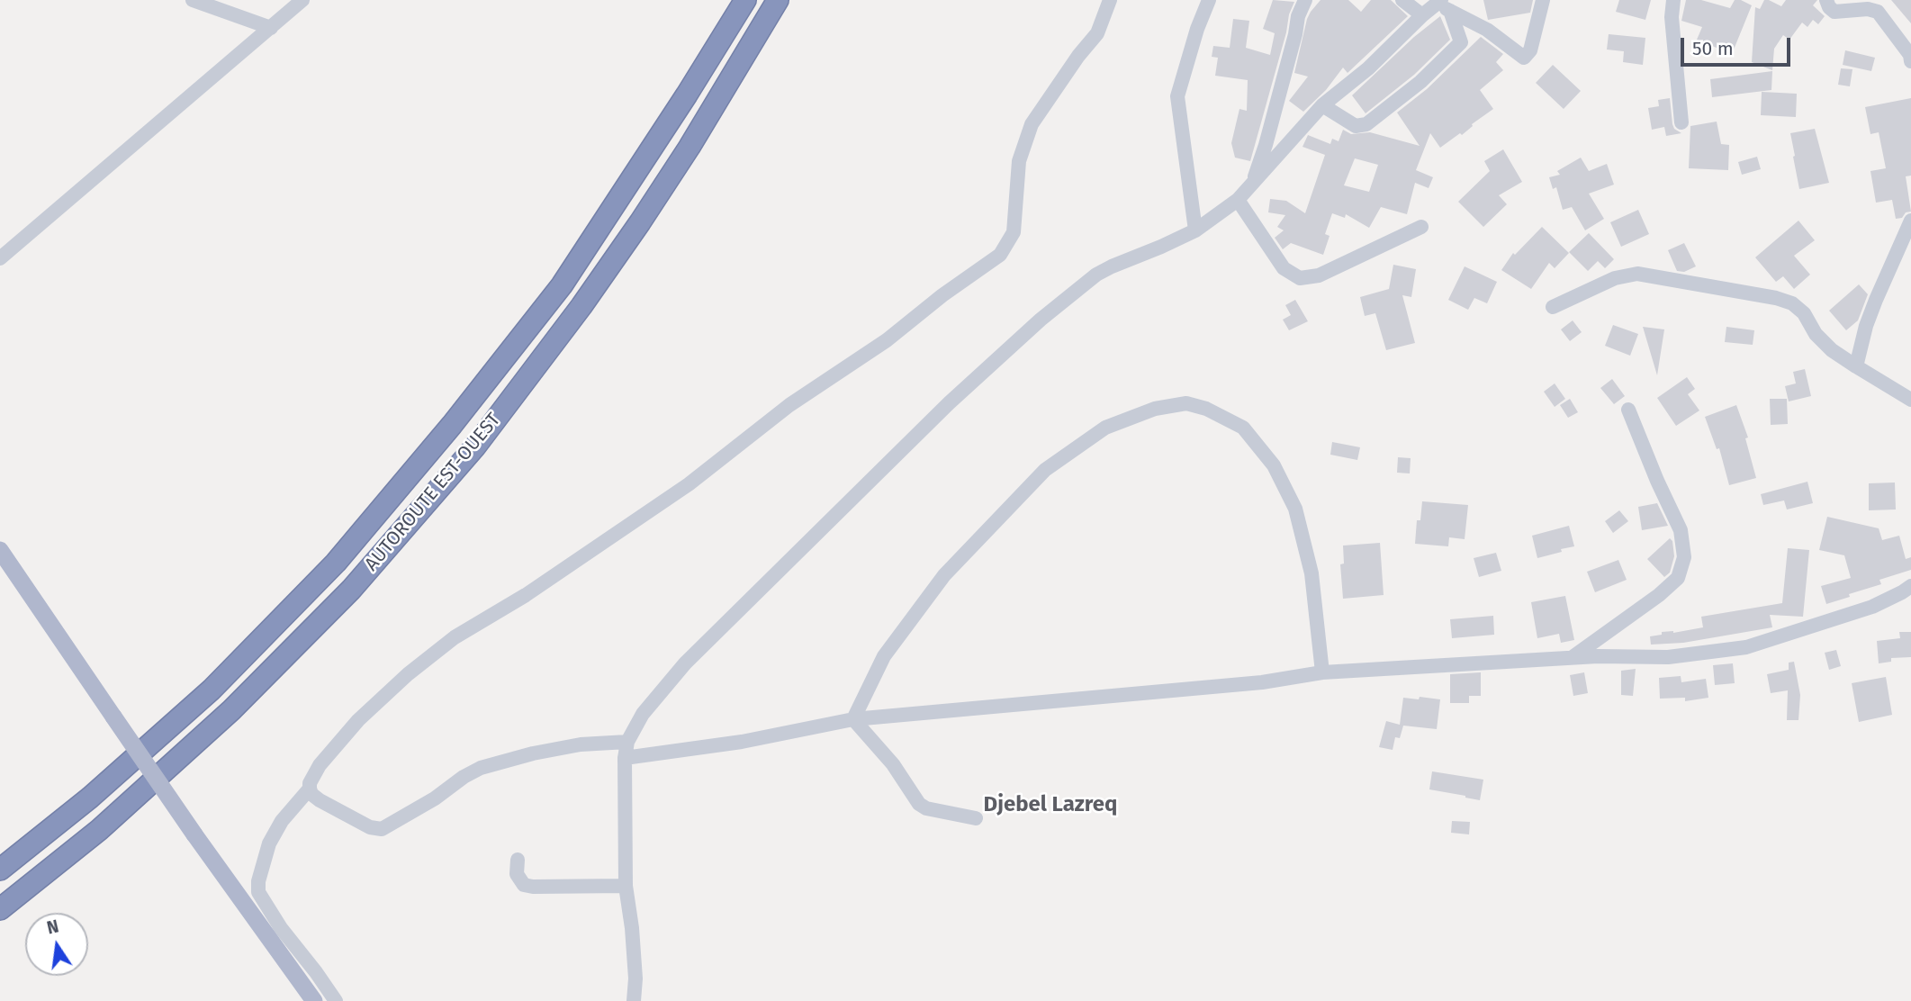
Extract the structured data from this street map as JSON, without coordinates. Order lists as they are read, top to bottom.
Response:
{
  "streets": {
    "highway": ["AUTOROUTE EST-OUEST"]
  },
  "districts": ["Djebel Lazreq"],
  "scale_bar": "50 m",
  "north": "top"
}
